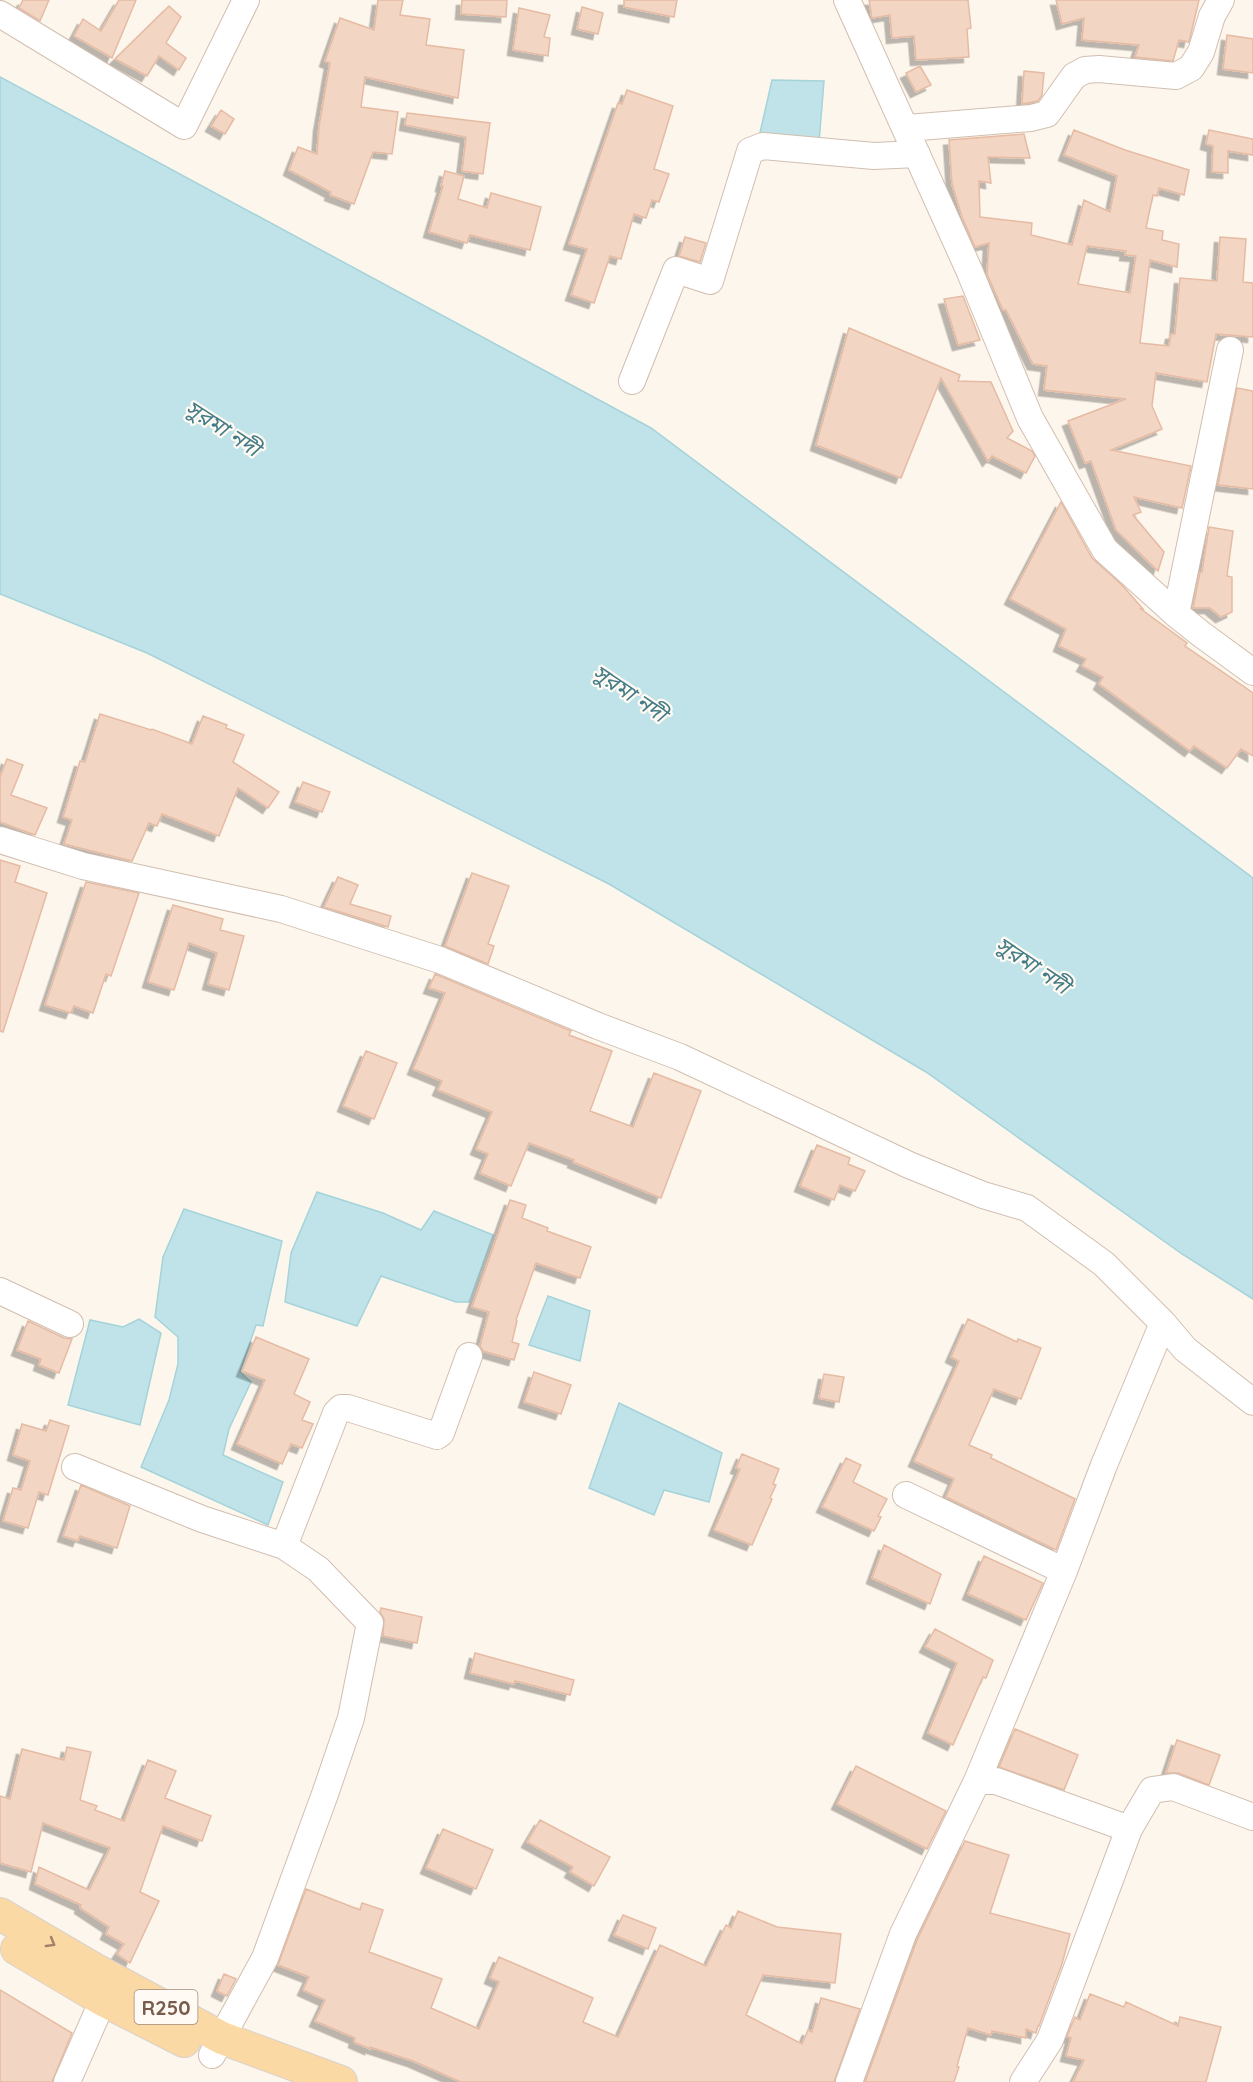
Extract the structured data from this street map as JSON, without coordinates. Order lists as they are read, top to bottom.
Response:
{
  "streets": {
    "main road": ["R250"]
  },
  "water": ["সুরমা নদী"]
}
